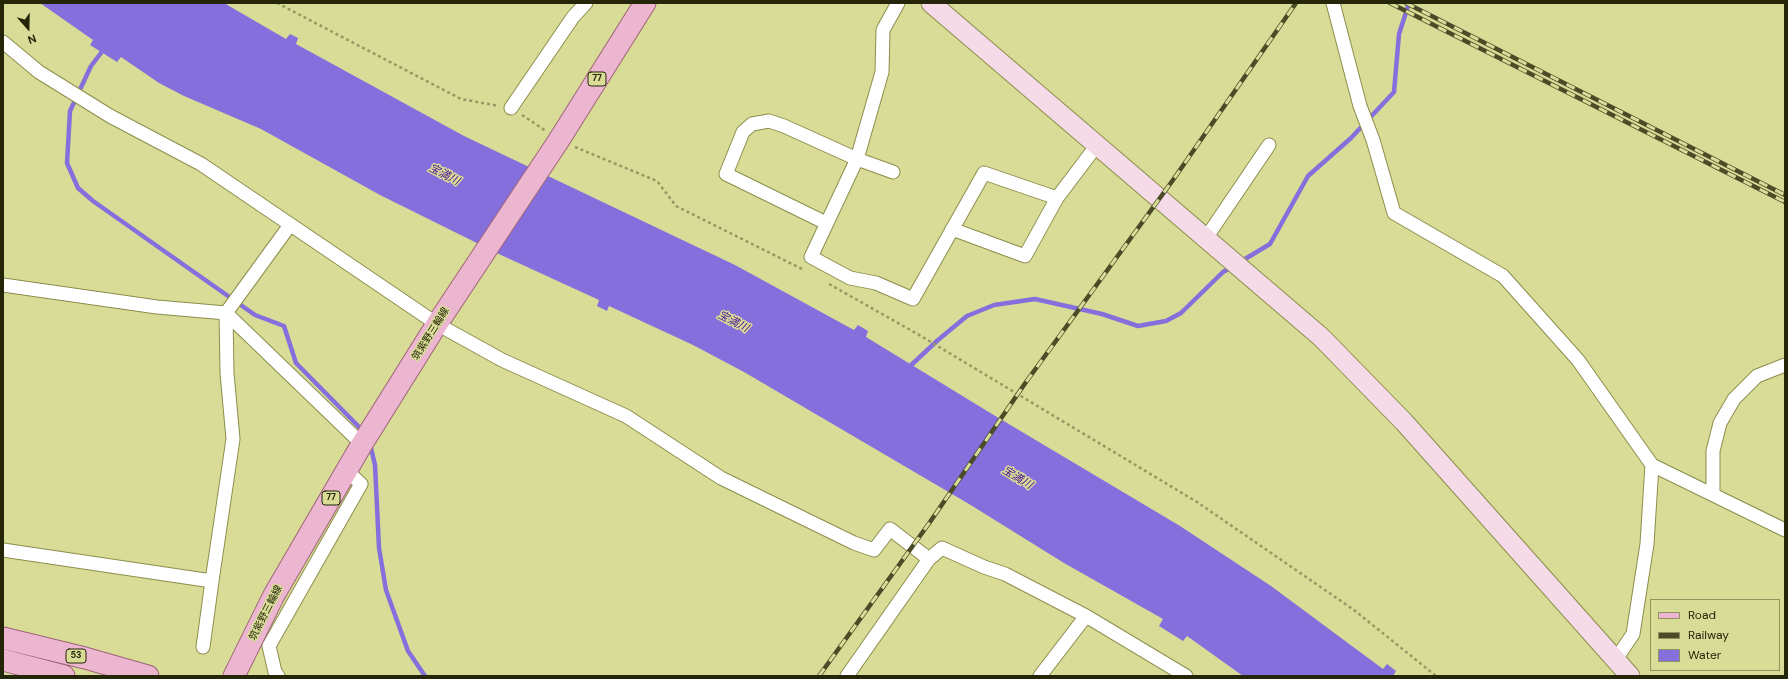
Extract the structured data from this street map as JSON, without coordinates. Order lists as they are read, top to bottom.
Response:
{
  "streets": {
    "main road": ["77", "筑紫野三輪線", "53"]
  },
  "water": ["宝満川"],
  "legend": ["Road", "Railway", "Water"],
  "north": "bottom"
}
